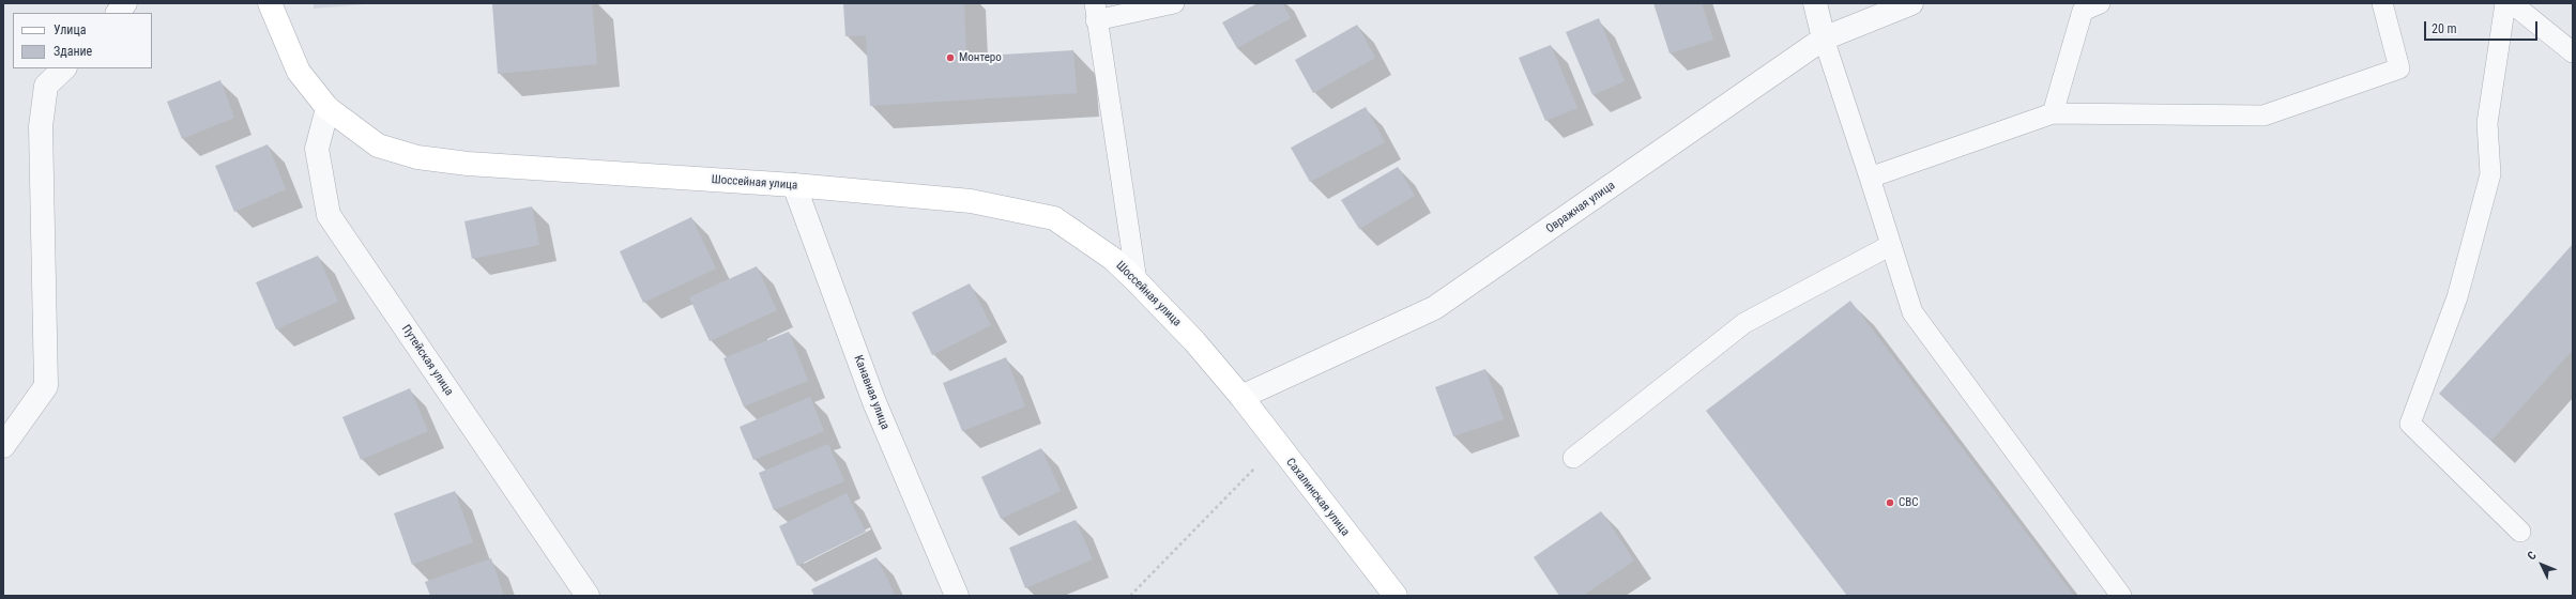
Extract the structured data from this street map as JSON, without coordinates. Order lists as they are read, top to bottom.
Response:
{
  "streets": {
    "street": [
      "Шоссейная улица",
      "Овражная улица",
      "Путейская улица",
      "Канавная улица",
      "Сахалинская улица"
    ]
  },
  "crossings": [
    ["Шоссейная улица", "Овражная улица"],
    ["Шоссейная улица", "Путейская улица"],
    ["Шоссейная улица", "Канавная улица"],
    ["Шоссейная улица", "Сахалинская улица"],
    ["Овражная улица", "Сахалинская улица"]
  ],
  "places": ["Монтеро", "СВС"],
  "legend": ["Улица", "Здание"],
  "scale_bar": "20 m",
  "north": "top left"
}
